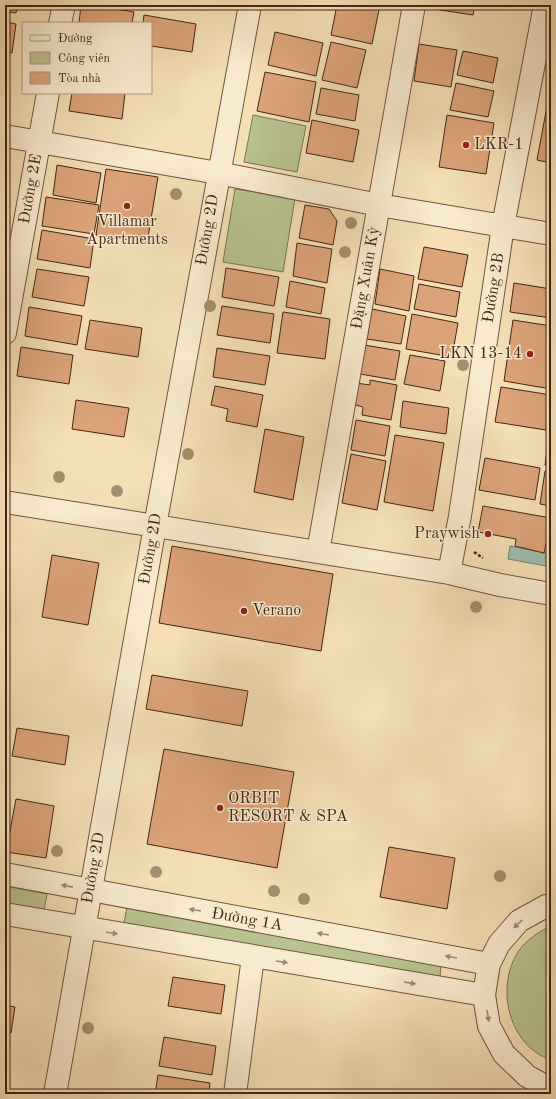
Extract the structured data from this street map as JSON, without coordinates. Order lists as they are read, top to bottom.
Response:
{
  "streets": {
    "street": [
      "Đường 2E",
      "Đường 2D",
      "Đặng Xuân Kỳ",
      "Đường 2B",
      "Đường 1A"
    ]
  },
  "crossings": [
    ["Đường 2D", "Đường 1A"]
  ],
  "places": [
    "LKR-1",
    "Villamar Apartments",
    "LKN 13-14",
    "Praywish",
    "Verano",
    "ORBIT RESORT & SPA"
  ],
  "legend": ["Đường", "Công viên", "Tòa nhà"]
}
